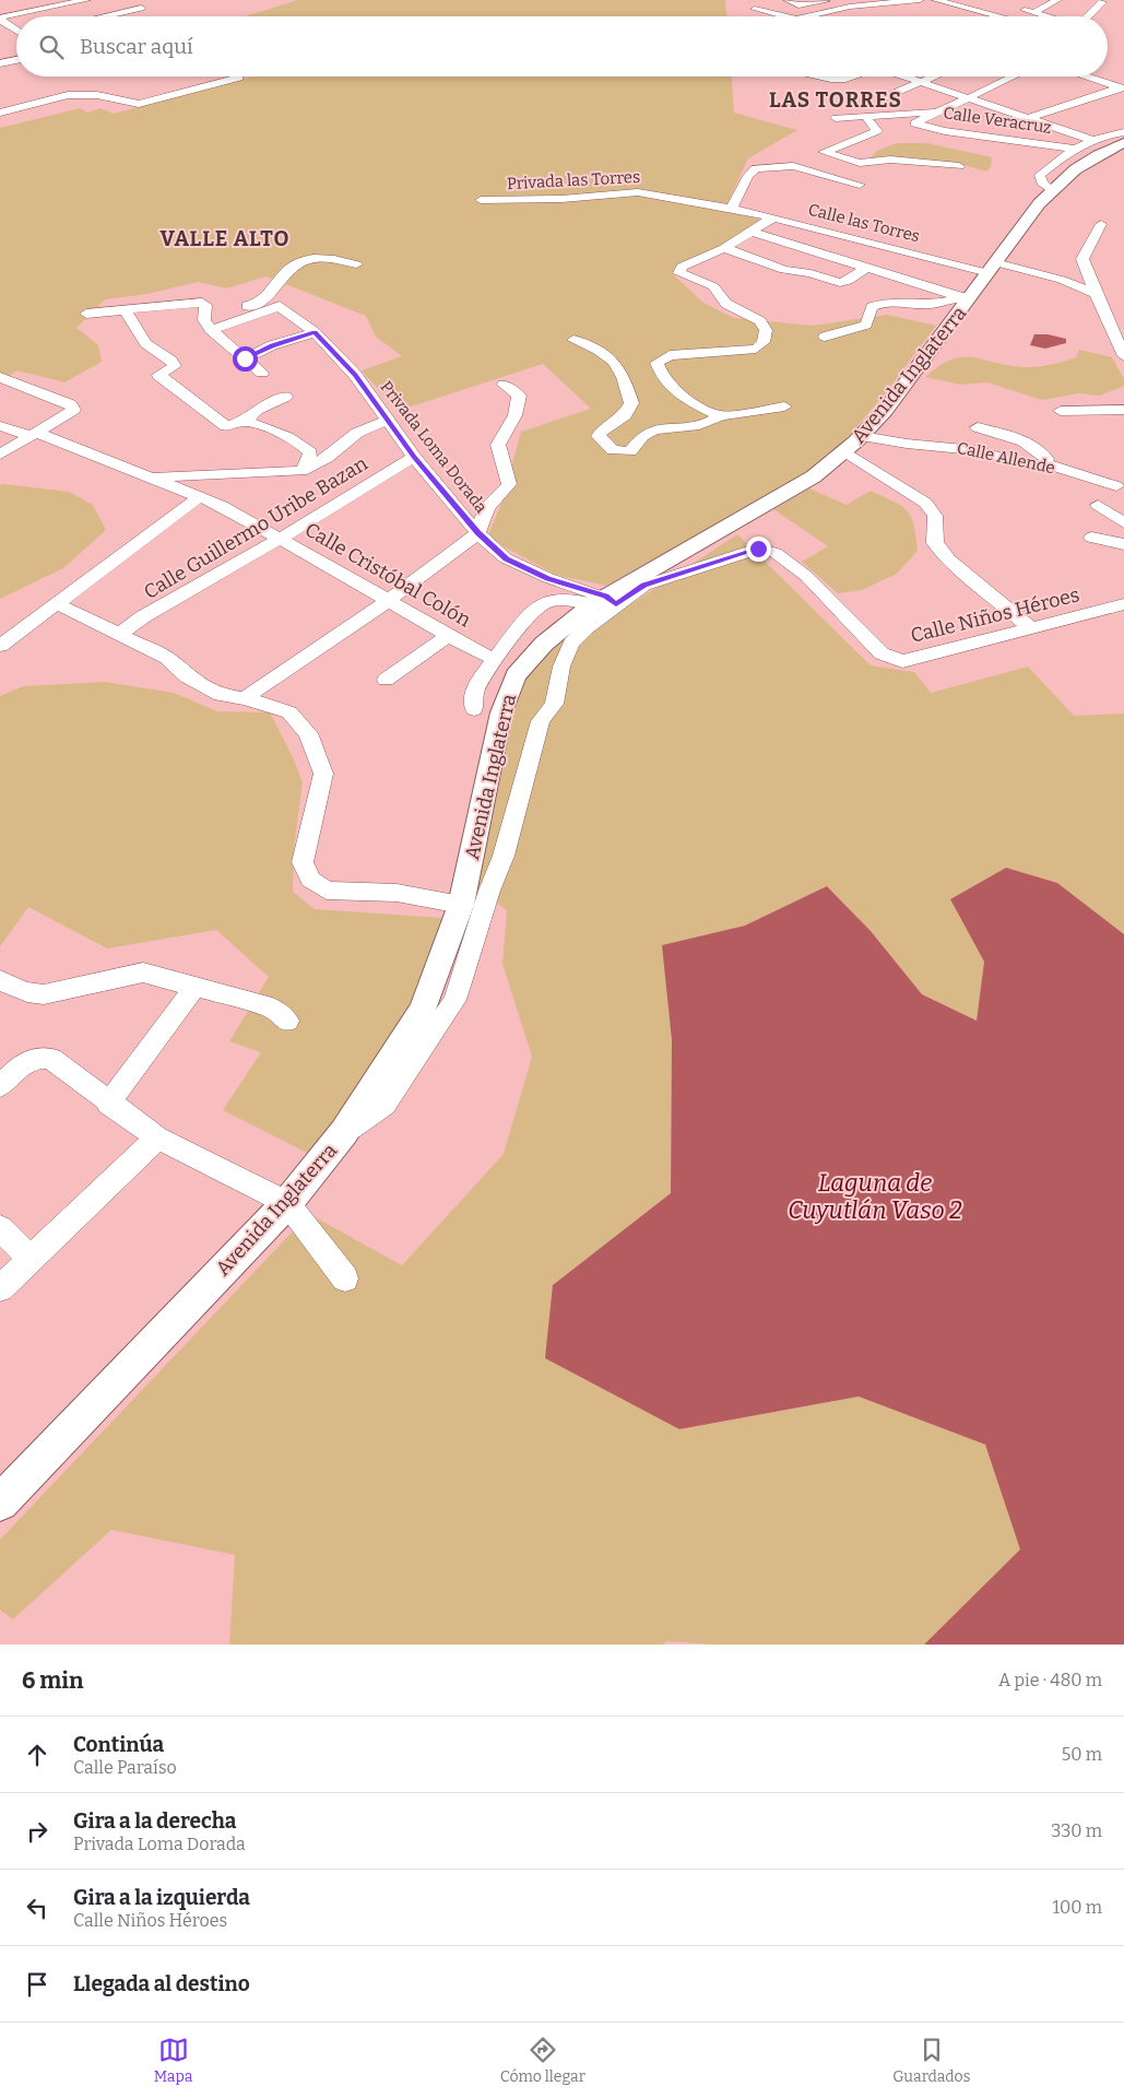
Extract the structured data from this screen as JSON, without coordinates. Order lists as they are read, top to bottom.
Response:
{
  "streets": {
    "main road": ["Avenida Inglaterra"],
    "street": [
      "Calle Veracruz",
      "Privada las Torres",
      "Calle las Torres",
      "Privada Loma Dorada",
      "Calle Allende",
      "Calle Guillermo Uribe Bazan",
      "Calle Cristóbal Colón",
      "Calle Niños Héroes"
    ]
  },
  "crossings": [
    ["Privada las Torres", "Calle las Torres"],
    ["Calle las Torres", "Avenida Inglaterra"],
    ["Avenida Inglaterra", "Privada Loma Dorada"],
    ["Avenida Inglaterra", "Calle Allende"],
    ["Avenida Inglaterra", "Calle Niños Héroes"],
    ["Privada Loma Dorada", "Calle Guillermo Uribe Bazan"],
    ["Privada Loma Dorada", "Calle Niños Héroes"],
    ["Calle Guillermo Uribe Bazan", "Calle Cristóbal Colón"]
  ],
  "districts": ["LAS TORRES", "VALLE ALTO"],
  "water": ["Laguna de Cuyutlán Vaso 2"],
  "page": {
    "search": "Buscar aquí",
    "heading": ["6 min", "A pie · 480 m"],
    "list": [
      ["Continúa", "Calle Paraíso", "50 m"],
      ["Gira a la derecha", "Privada Loma Dorada", "330 m"],
      ["Gira a la izquierda", "Calle Niños Héroes", "100 m"],
      "Llegada al destino"
    ],
    "nav": ["Mapa", "Cómo llegar", "Guardados"]
  }
}
